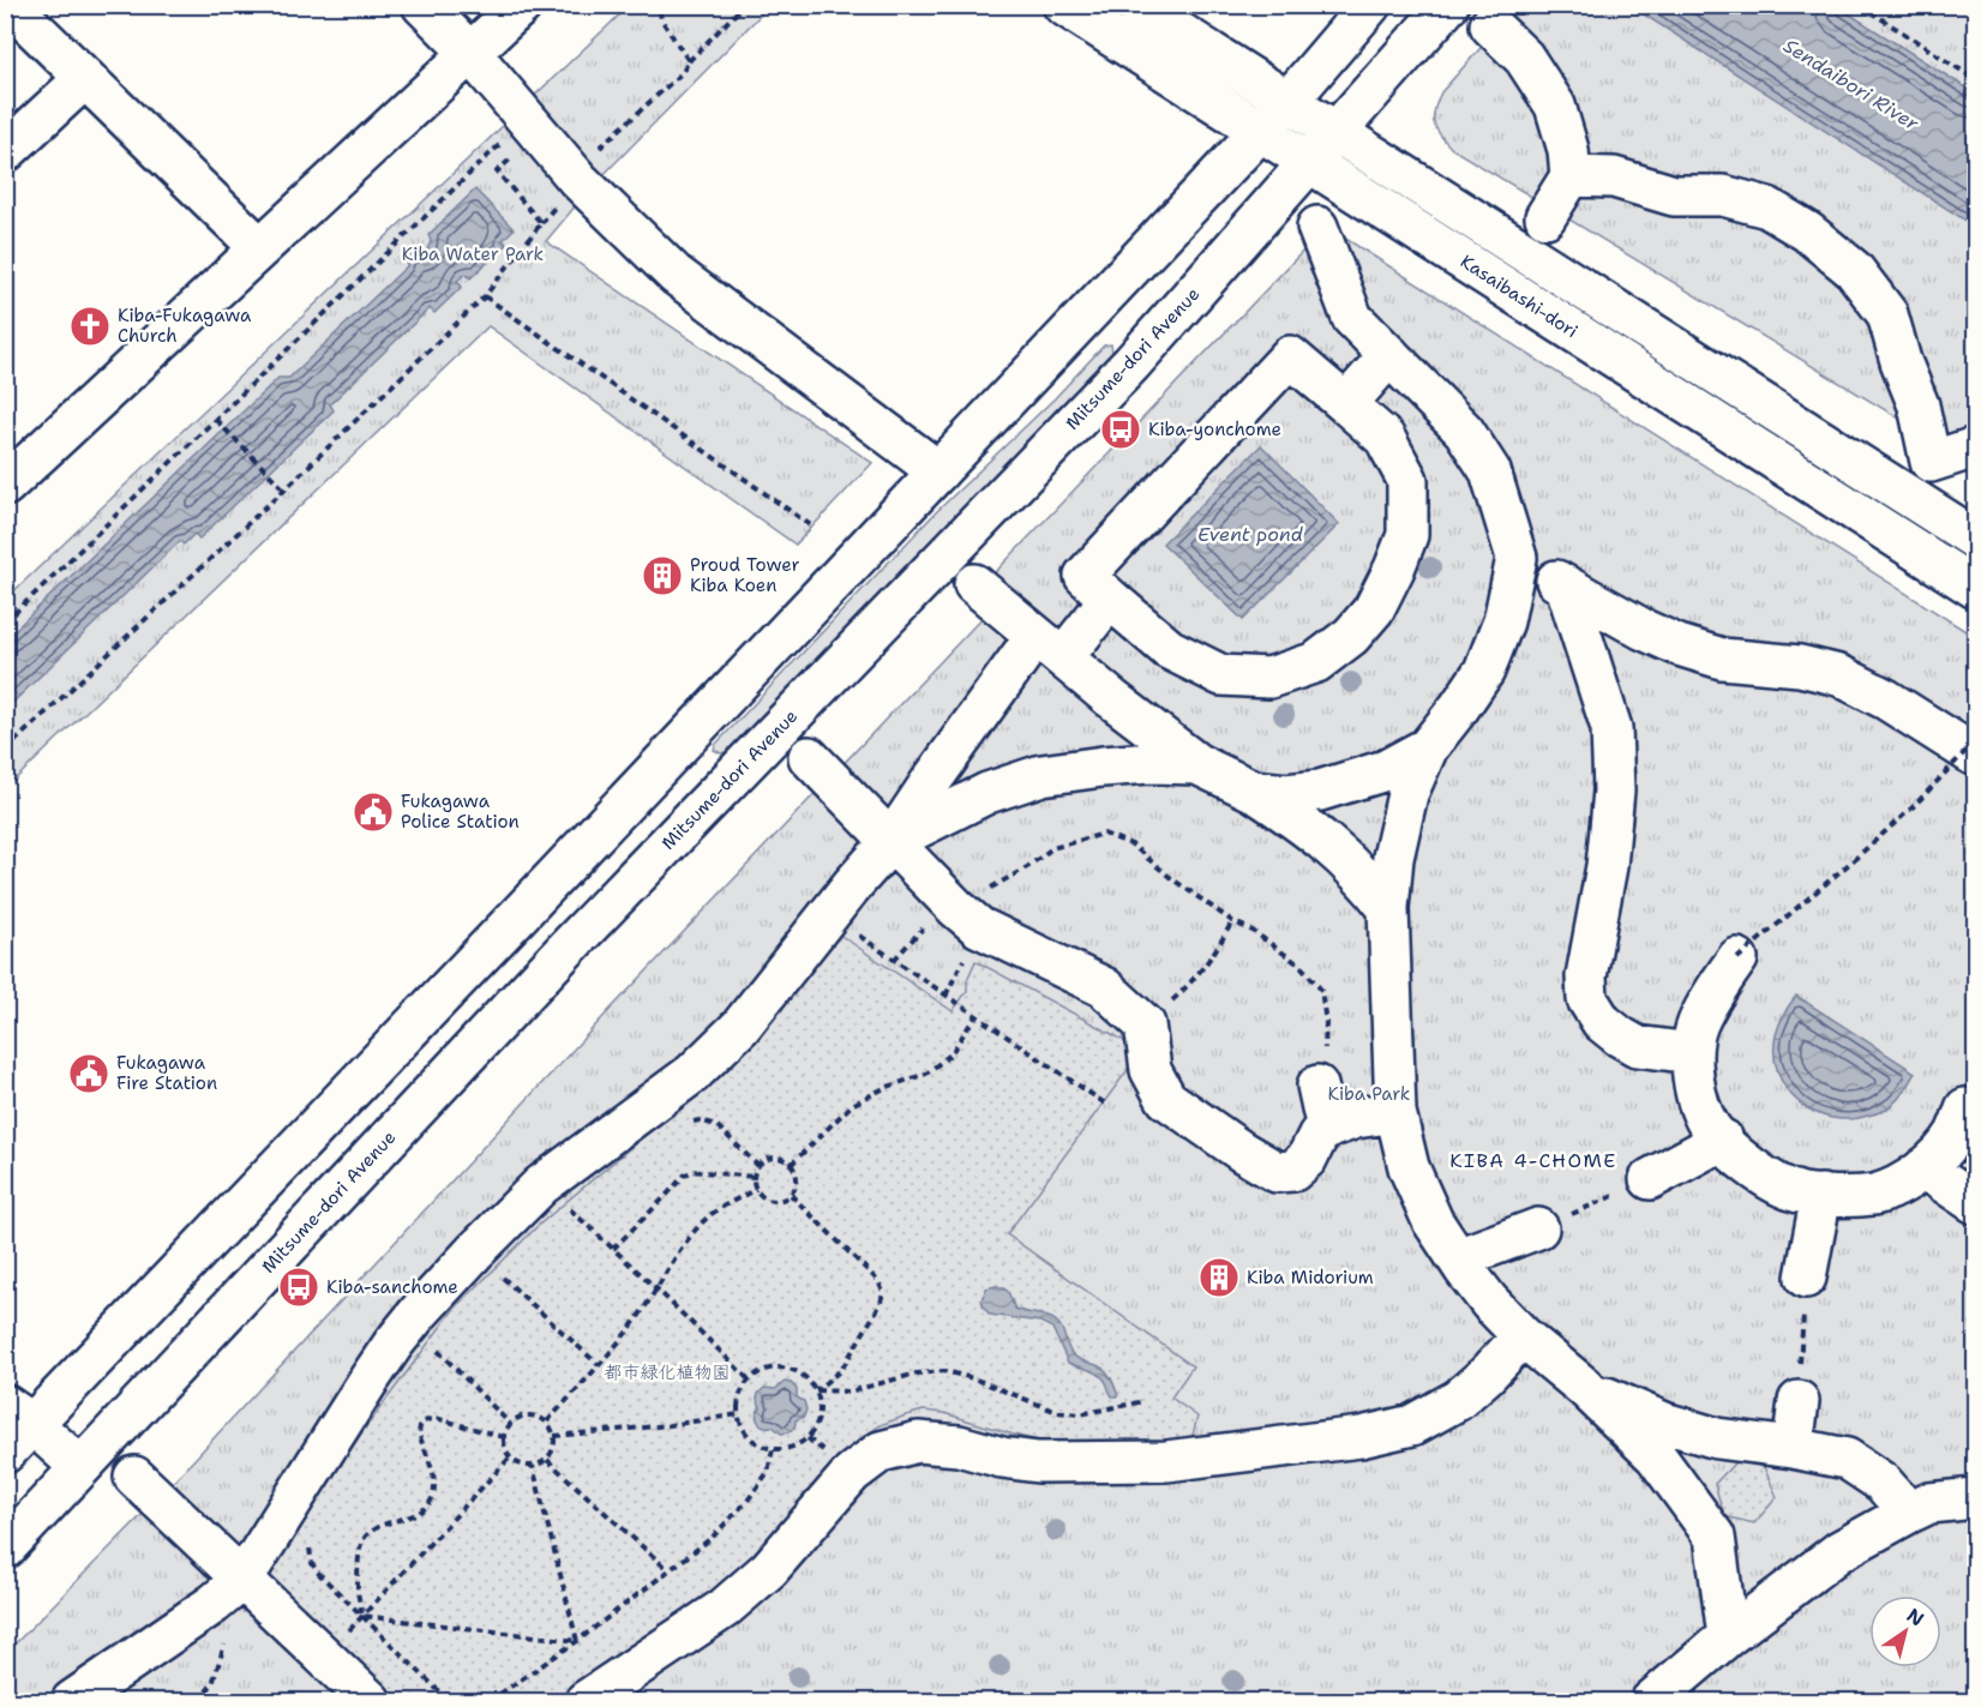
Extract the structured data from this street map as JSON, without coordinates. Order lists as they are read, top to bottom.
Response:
{
  "streets": {
    "street": ["Kasaibashi-dori", "Mitsume-dori Avenue"]
  },
  "crossings": [
    ["Kasaibashi-dori", "Mitsume-dori Avenue"]
  ],
  "districts": ["KIBA 4-CHOME"],
  "water": ["Sendaibori River", "Event pond"],
  "parks": ["Kiba Water Park", "Kiba Park", "都市緑化植物園"],
  "places": {
    "church": ["Kiba-Fukagawa Church"],
    "bus stop": ["Kiba-yonchome", "Kiba-sanchome"],
    "building": ["Proud Tower Kiba Koen", "Kiba Midorium"],
    "public building": ["Fukagawa Police Station", "Fukagawa Fire Station"]
  },
  "north": "top right"
}
